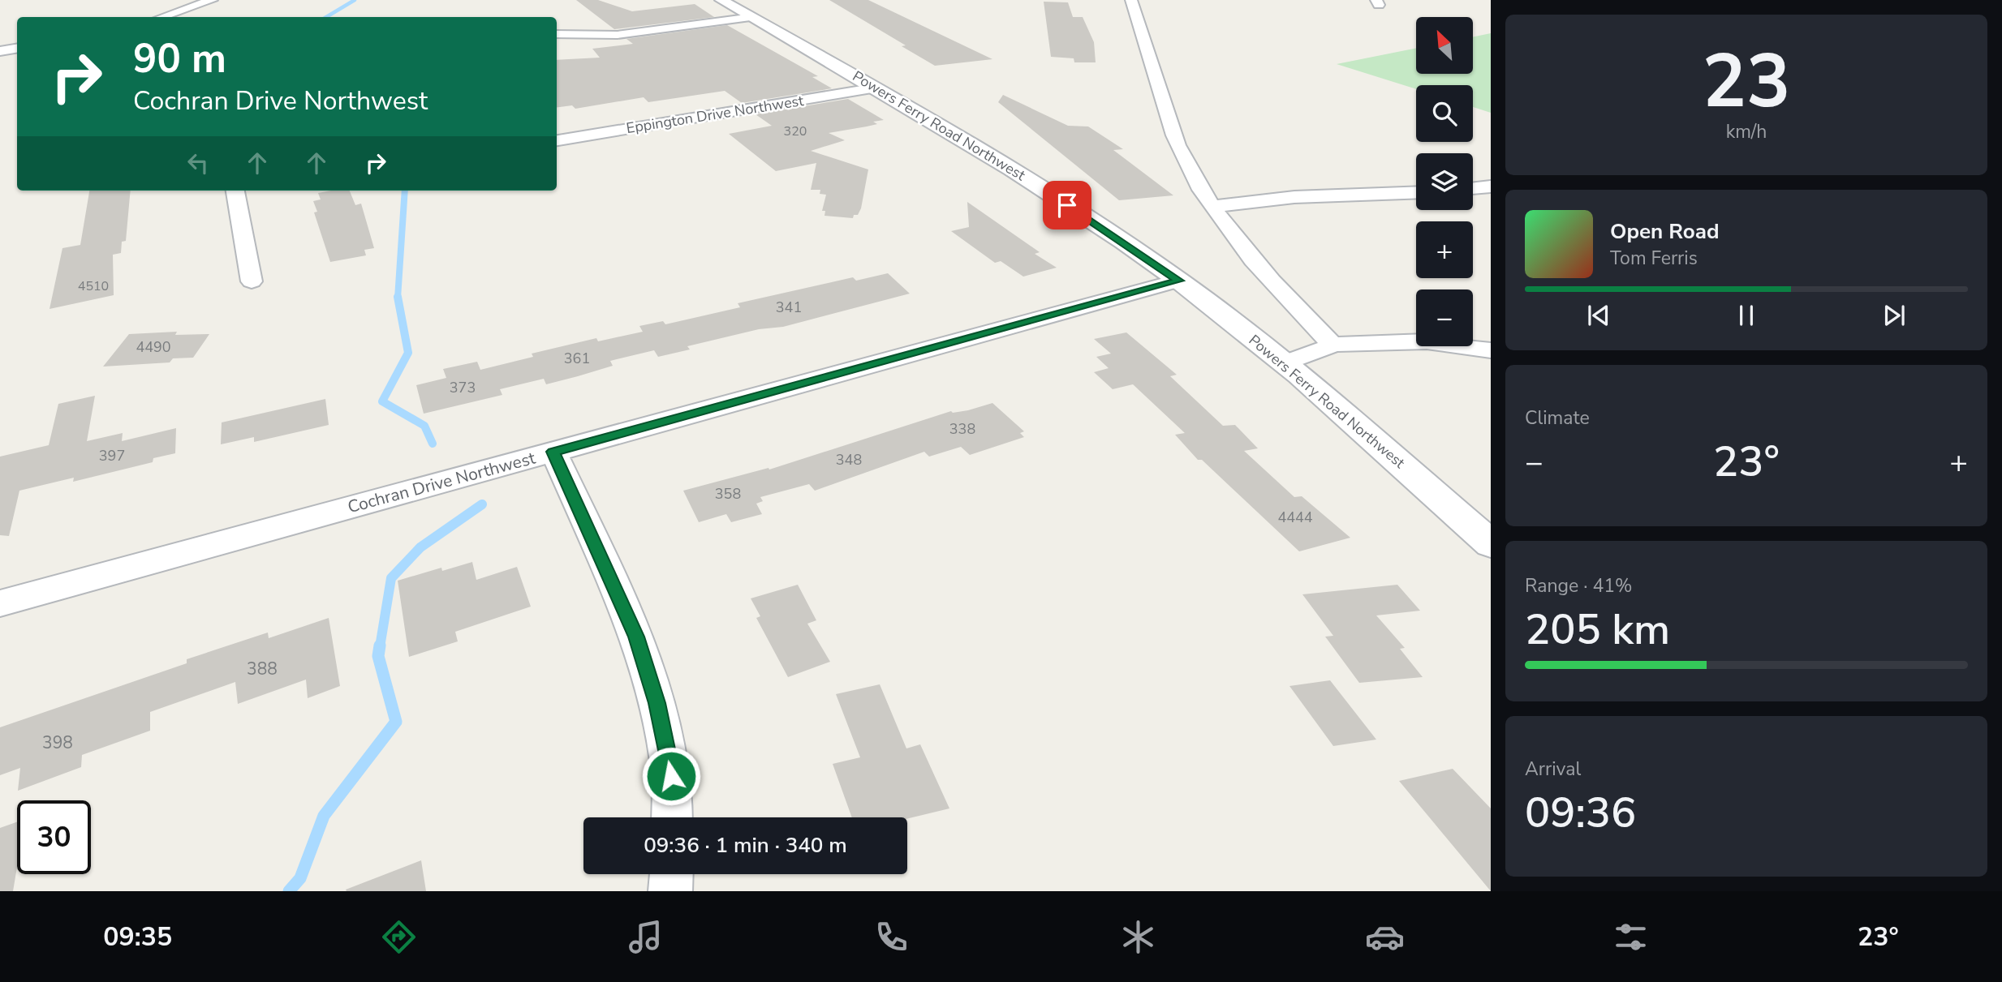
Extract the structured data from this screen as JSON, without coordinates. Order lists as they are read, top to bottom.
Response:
{
  "streets": {
    "street": ["Eppington Drive Northwest", "Powers Ferry Road Northwest", "Cochran Drive Northwest"]
  },
  "crossings": [
    ["Eppington Drive Northwest", "Powers Ferry Road Northwest"],
    ["Powers Ferry Road Northwest", "Cochran Drive Northwest"]
  ],
  "house_numbers": [
    "320",
    "4510",
    "341",
    "4490",
    "361",
    "373",
    "338",
    "397",
    "348",
    "358",
    "4444",
    "388",
    "398"
  ],
  "north": "top left",
  "page": {
    "tile": [
      ["23", "km/h"],
      "Climate",
      ["Range · 41%", "205 km"],
      ["Arrival", "09:36"]
    ],
    "map_buttons": ["+", "−"],
    "turn": ["90 m", "Cochran Drive Northwest"],
    "song": ["Open Road", "Tom Ferris"],
    "heat": ["−", "23°", "+"],
    "limit": "30",
    "trip": "09:36 · 1 min · 340 m",
    "tabs": ["09:35", "23°"]
  }
}
